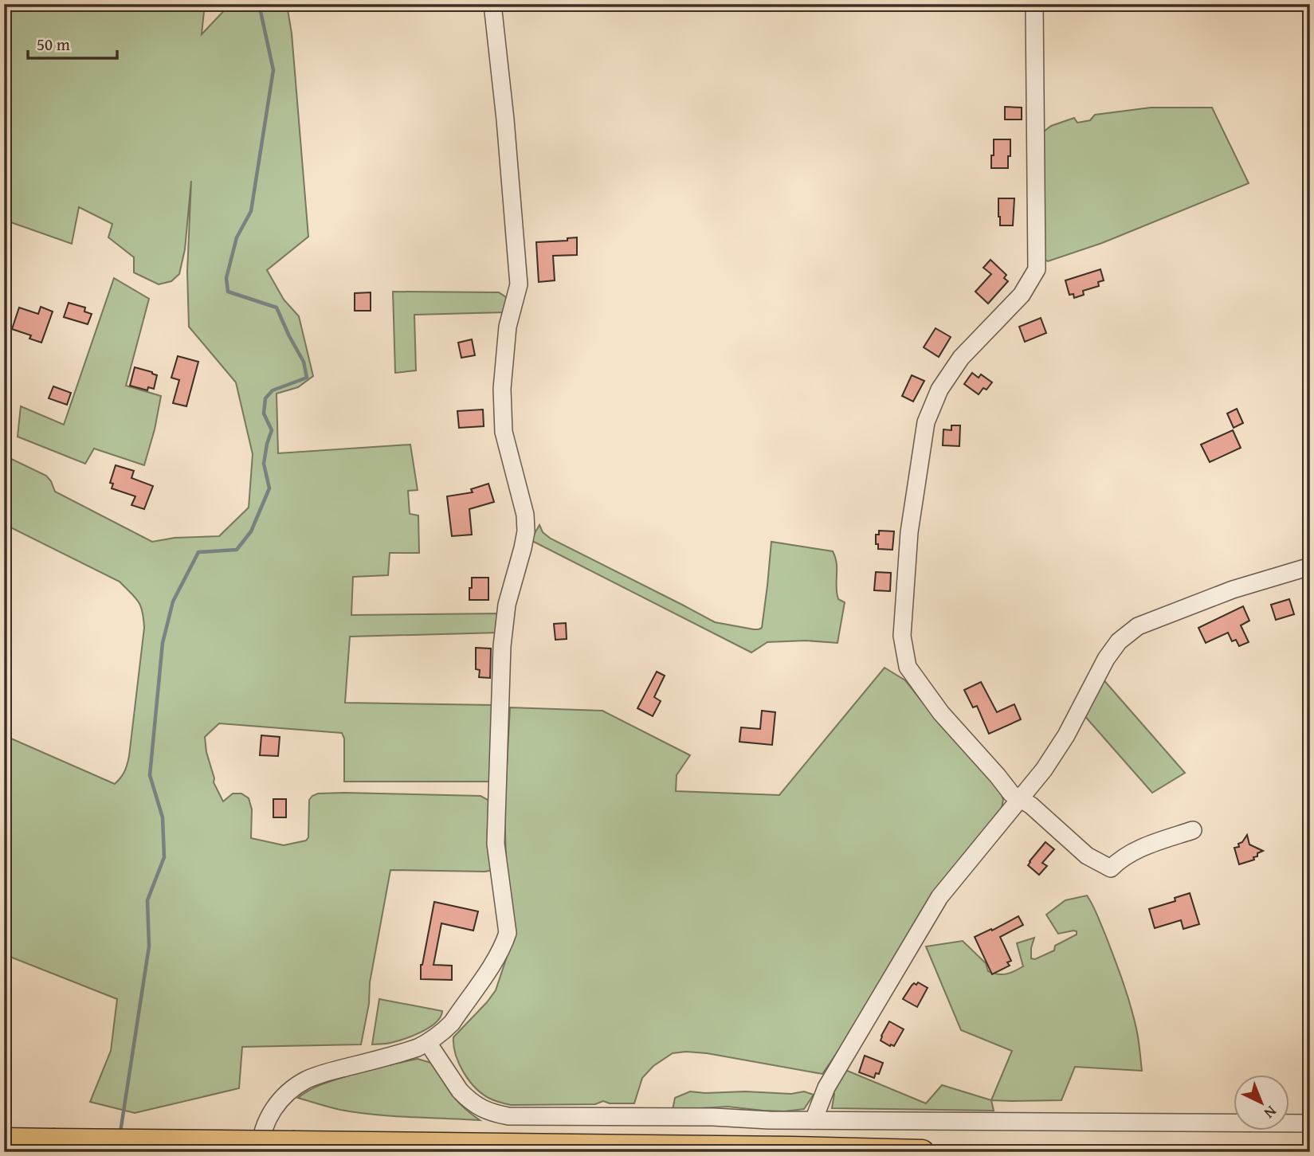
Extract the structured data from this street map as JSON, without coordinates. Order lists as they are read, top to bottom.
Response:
{
  "scale_bar": "50 m",
  "north": "bottom right"
}
